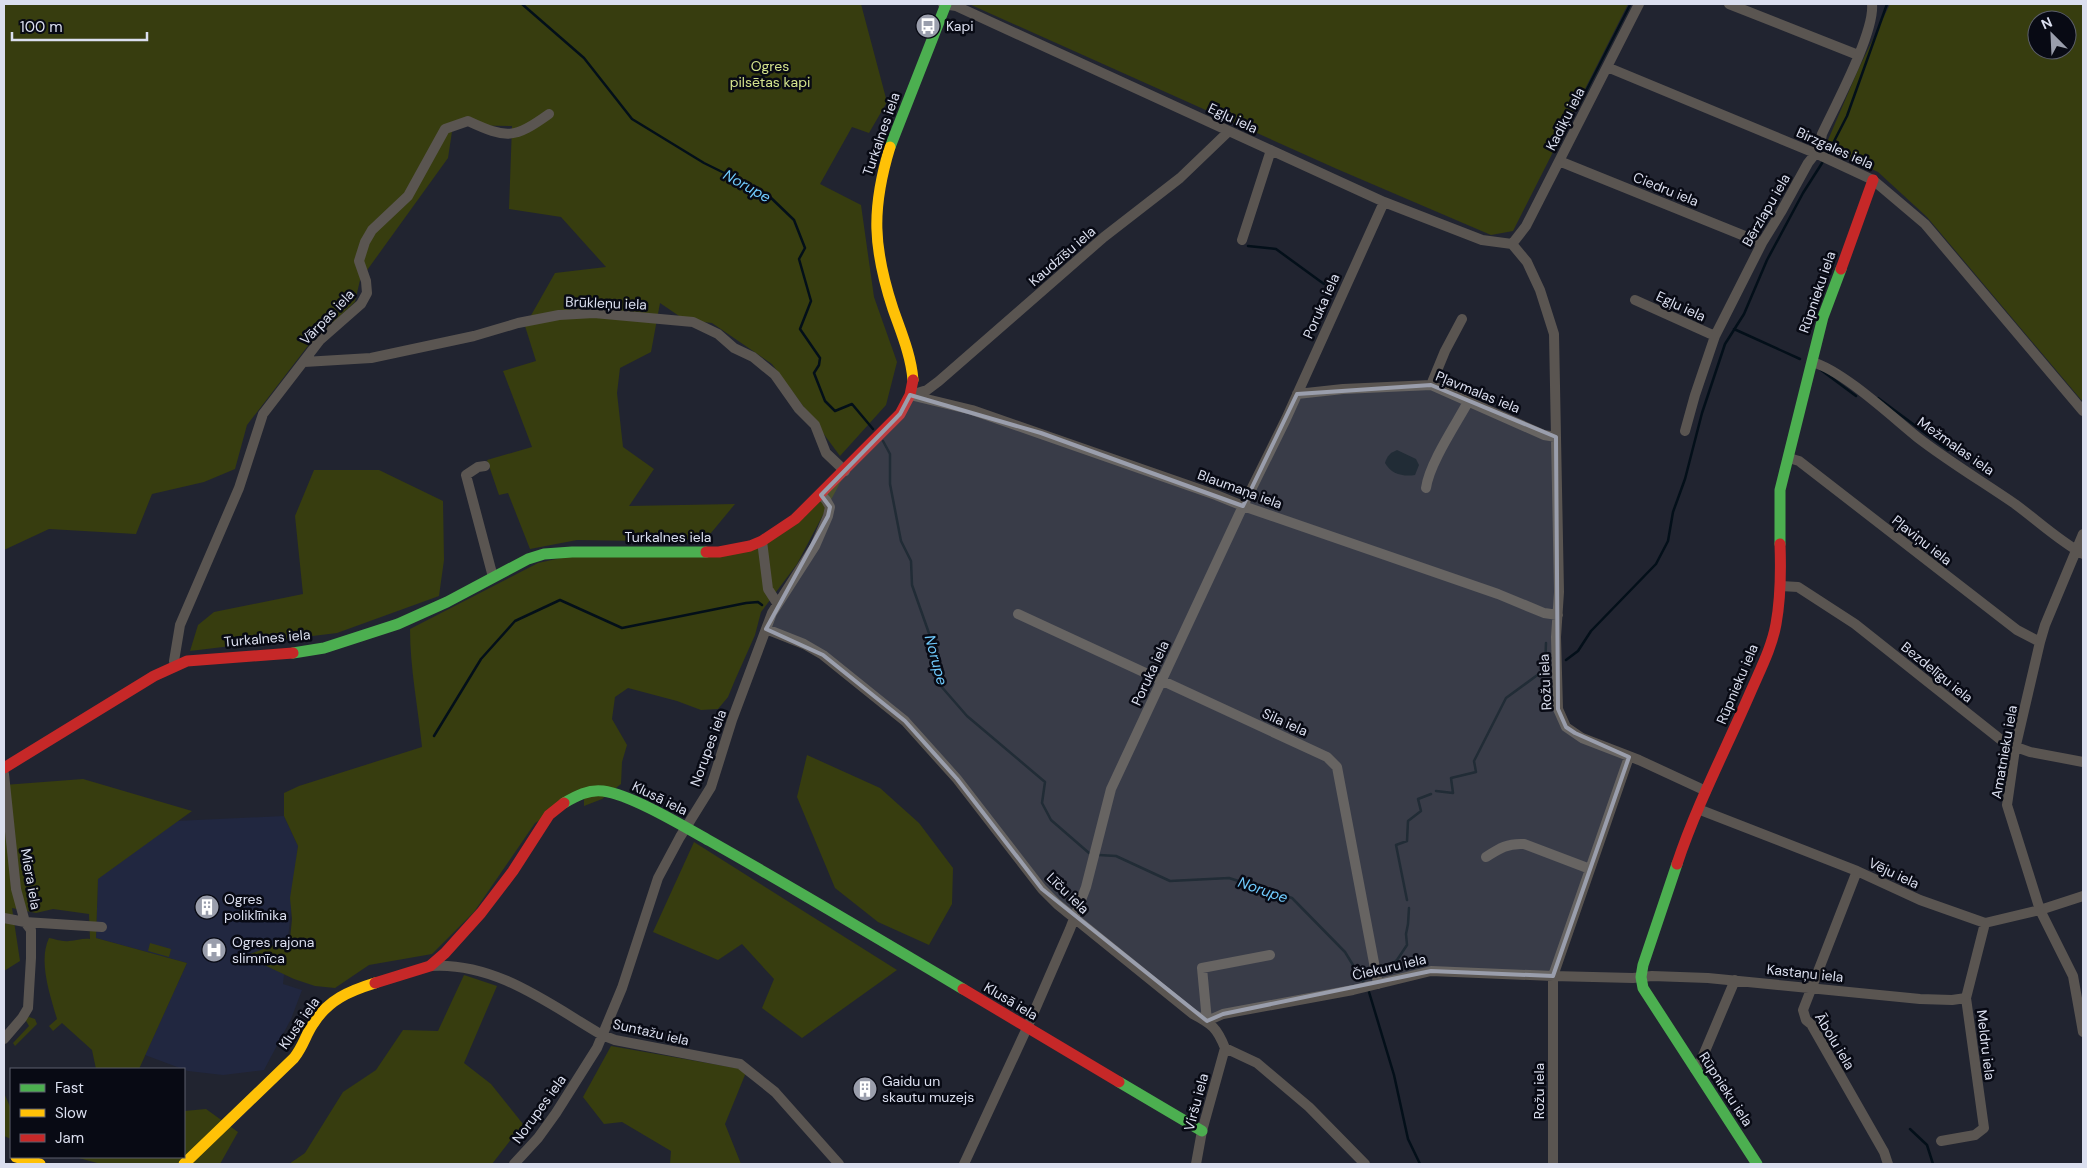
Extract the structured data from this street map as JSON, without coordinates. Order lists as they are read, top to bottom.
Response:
{
  "streets": {
    "street": [
      "Egļu iela",
      "Kadiķu iela",
      "Turkalnes iela",
      "Birzgales iela",
      "Ciedru iela",
      "Bērzlapu iela",
      "Kaudzīšu iela",
      "Rūpnieku iela",
      "Brūkleņu iela",
      "Poruka iela",
      "Vārpas iela",
      "Pļavmalas iela",
      "Mežmalas iela",
      "Blaumaņa iela",
      "Pļaviņu iela",
      "Bezdelīgu iela",
      "Rožu iela",
      "Sila iela",
      "Norupes iela",
      "Amatnieku iela",
      "Klusā iela",
      "Vēju iela",
      "Miera iela",
      "Līču iela",
      "Čiekuru iela",
      "Kastaņu iela",
      "Suntažu iela",
      "Ābolu iela",
      "Meldru iela",
      "Viršu iela"
    ]
  },
  "crossings": [
    ["Egļu iela", "Kadiķu iela"],
    ["Egļu iela", "Turkalnes iela"],
    ["Egļu iela", "Bērzlapu iela"],
    ["Egļu iela", "Kaudzīšu iela"],
    ["Egļu iela", "Poruka iela"],
    ["Egļu iela", "Rožu iela"],
    ["Kadiķu iela", "Birzgales iela"],
    ["Kadiķu iela", "Ciedru iela"],
    ["Kadiķu iela", "Rožu iela"],
    ["Turkalnes iela", "Kaudzīšu iela"],
    ["Turkalnes iela", "Brūkleņu iela"],
    ["Turkalnes iela", "Vārpas iela"],
    ["Turkalnes iela", "Blaumaņa iela"],
    ["Turkalnes iela", "Norupes iela"],
    ["Birzgales iela", "Bērzlapu iela"],
    ["Birzgales iela", "Rūpnieku iela"],
    ["Ciedru iela", "Bērzlapu iela"],
    ["Kaudzīšu iela", "Blaumaņa iela"],
    ["Rūpnieku iela", "Mežmalas iela"],
    ["Rūpnieku iela", "Pļaviņu iela"],
    ["Rūpnieku iela", "Bezdelīgu iela"],
    ["Rūpnieku iela", "Vēju iela"],
    ["Rūpnieku iela", "Čiekuru iela"],
    ["Rūpnieku iela", "Kastaņu iela"],
    ["Brūkleņu iela", "Vārpas iela"],
    ["Poruka iela", "Pļavmalas iela"],
    ["Poruka iela", "Blaumaņa iela"],
    ["Poruka iela", "Sila iela"],
    ["Poruka iela", "Klusā iela"],
    ["Poruka iela", "Līču iela"],
    ["Pļavmalas iela", "Rožu iela"],
    ["Mežmalas iela", "Amatnieku iela"],
    ["Blaumaņa iela", "Rožu iela"],
    ["Pļaviņu iela", "Amatnieku iela"],
    ["Bezdelīgu iela", "Amatnieku iela"],
    ["Rožu iela", "Čiekuru iela"],
    ["Sila iela", "Čiekuru iela"],
    ["Norupes iela", "Klusā iela"],
    ["Norupes iela", "Līču iela"],
    ["Norupes iela", "Suntažu iela"],
    ["Klusā iela", "Suntažu iela"],
    ["Klusā iela", "Viršu iela"],
    ["Vēju iela", "Ābolu iela"],
    ["Vēju iela", "Meldru iela"],
    ["Līču iela", "Čiekuru iela"],
    ["Līču iela", "Viršu iela"],
    ["Čiekuru iela", "Kastaņu iela"],
    ["Kastaņu iela", "Ābolu iela"],
    ["Kastaņu iela", "Meldru iela"]
  ],
  "water": ["Norupe"],
  "parks": ["Ogres pilsētas kapi"],
  "places": {
    "bus stop": ["Kapi"],
    "building": ["Ogres poliklīnika", "Gaidu un skautu muzejs"],
    "hospital": ["Ogres rajona slimnīca"]
  },
  "legend": ["Fast", "Slow", "Jam"],
  "scale_bar": "100 m",
  "north": "top left"
}
